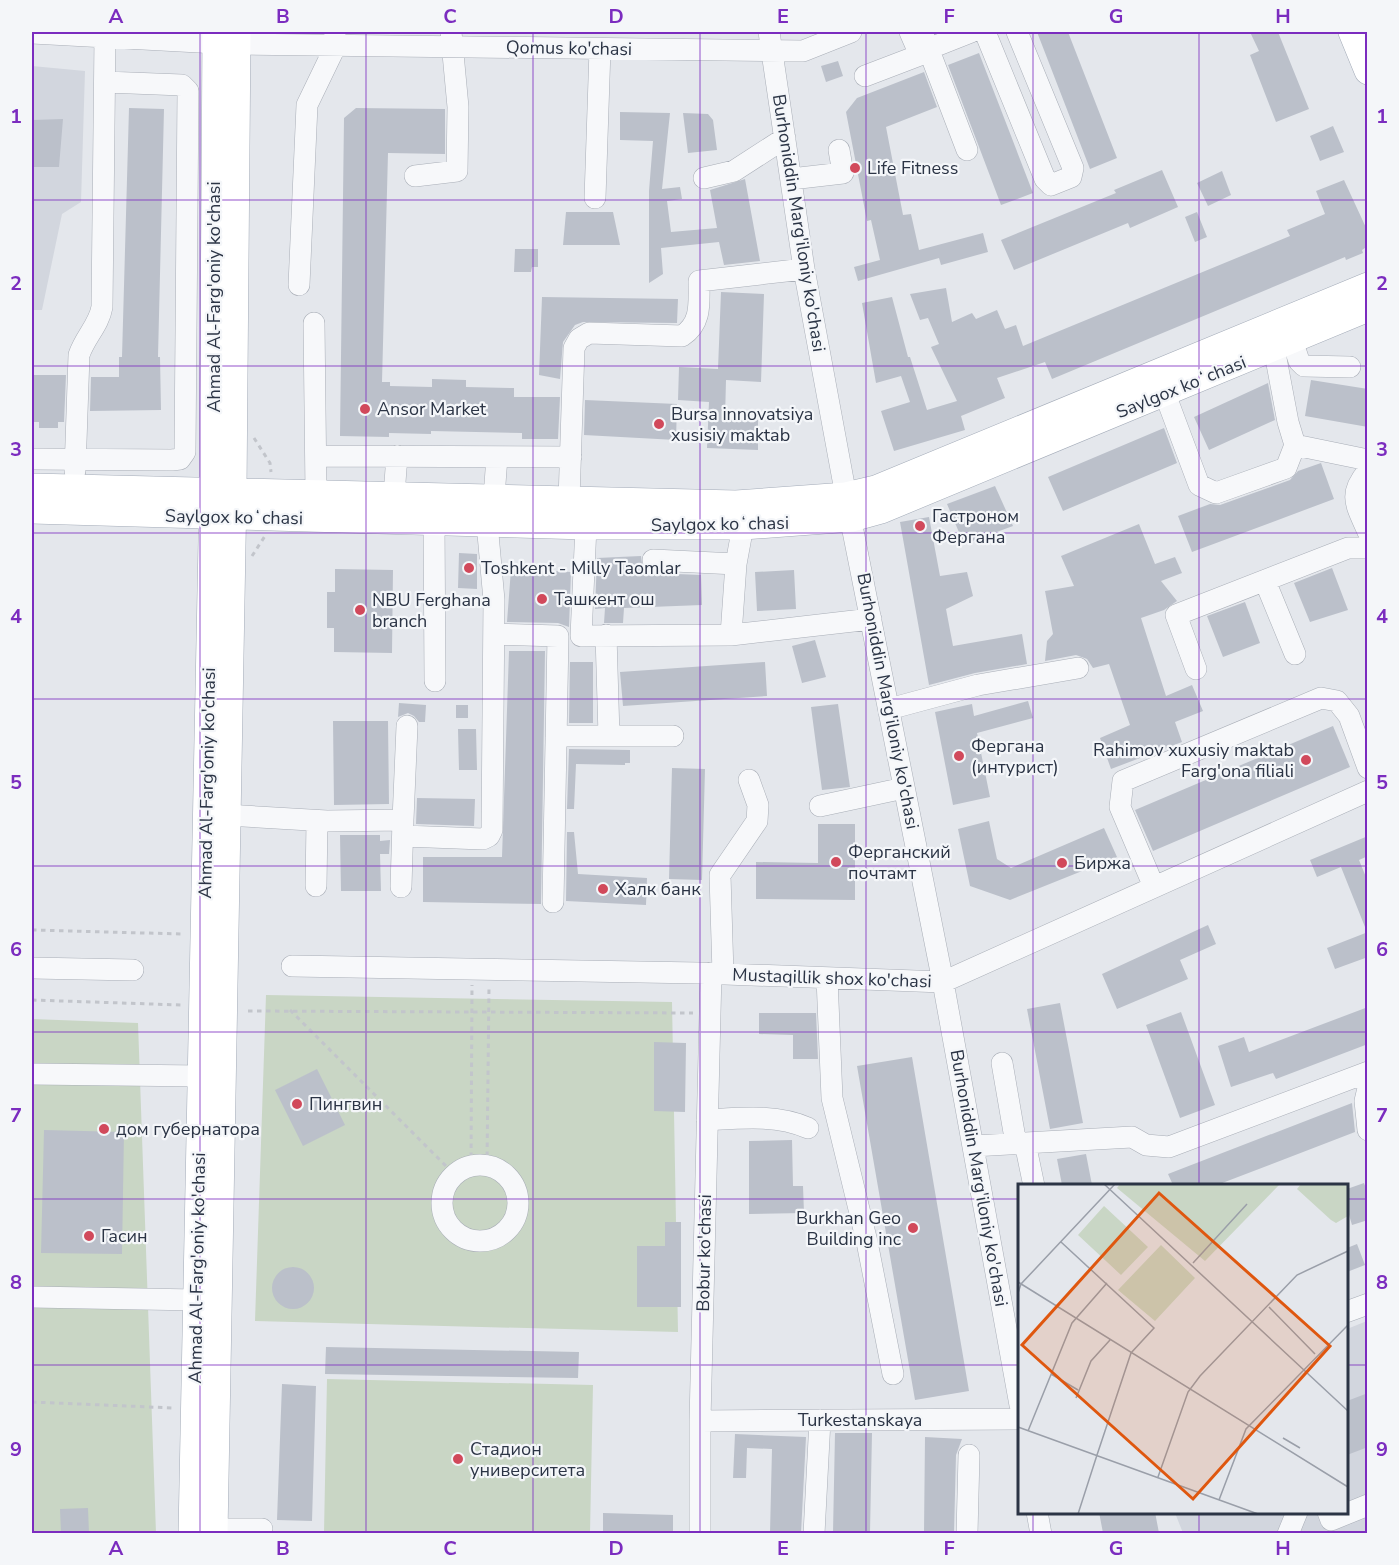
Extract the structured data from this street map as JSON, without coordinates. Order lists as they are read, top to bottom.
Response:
{
  "streets": {
    "main road": ["Ahmad Al-Farg'oniy ko'chasi", "Saylgox koʻchasi"],
    "street": [
      "Qomus ko'chasi",
      "Burhoniddin Marg'iloniy ko'chasi",
      "Mustaqillik shox ko'chasi",
      "Bobur ko'chasi",
      "Turkestanskaya"
    ]
  },
  "crossings": [
    ["Qomus ko'chasi", "Burhoniddin Marg'iloniy ko'chasi"],
    ["Qomus ko'chasi", "Ahmad Al-Farg'oniy ko'chasi"],
    ["Burhoniddin Marg'iloniy ko'chasi", "Saylgox koʻchasi"],
    ["Burhoniddin Marg'iloniy ko'chasi", "Mustaqillik shox ko'chasi"],
    ["Ahmad Al-Farg'oniy ko'chasi", "Saylgox koʻchasi"],
    ["Mustaqillik shox ko'chasi", "Bobur ko'chasi"],
    ["Bobur ko'chasi", "Turkestanskaya"]
  ],
  "places": [
    "Life Fitness",
    "Ansor Market",
    "Bursa innovatsiya xusisiy maktab",
    "Гастроном Фергана",
    "Toshkent - Milly Taomlar",
    "Ташкент ош",
    "NBU Ferghana branch",
    "Фергана (интурист)",
    "Rahimov xuxusiy maktab Farg'ona filiali",
    "Ферганский почтамт",
    "Биржа",
    "Халк банк",
    "Пингвин",
    "дом губернатора",
    "Burkhan Geo Building inc",
    "Гасин",
    "Стадион университета"
  ],
  "grid": {
    "columns": [
      "A",
      "B",
      "C",
      "D",
      "E",
      "F",
      "G",
      "H"
    ],
    "rows": [
      "1",
      "2",
      "3",
      "4",
      "5",
      "6",
      "7",
      "8",
      "9"
    ]
  }
}
